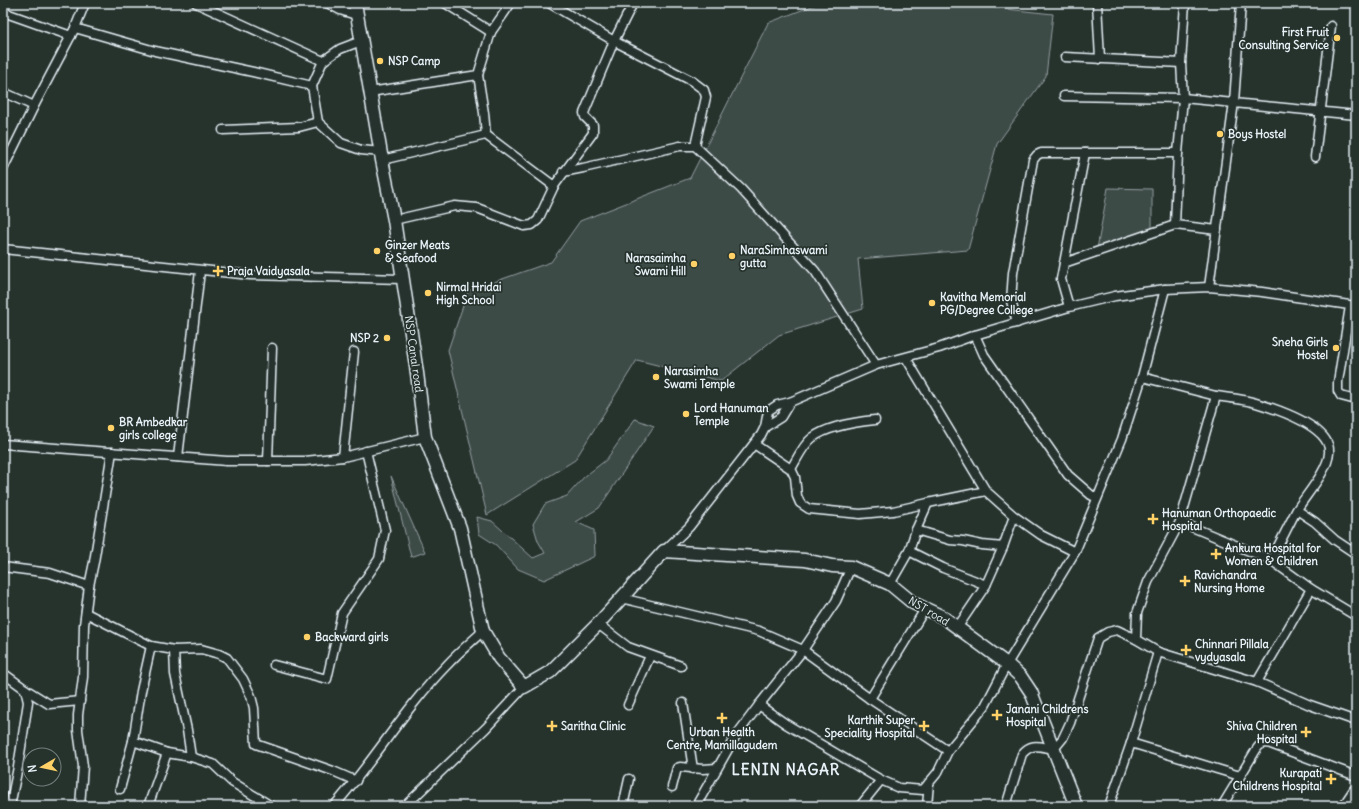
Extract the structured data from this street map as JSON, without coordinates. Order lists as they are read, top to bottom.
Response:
{
  "streets": {
    "street": ["NSP Canal road", "NST road"]
  },
  "districts": ["LENIN NAGAR"],
  "places": {
    "other": [
      "First Fruit Consulting Service",
      "NSP Camp",
      "Boys Hostel",
      "Ginzer Meats & Seafood",
      "NaraSimhaswami gutta",
      "Narasaimha Swami Hill",
      "Nirmal Hridai High School",
      "Kavitha Memorial PG/Degree College",
      "NSP 2",
      "Sneha Girls Hostel",
      "Narasimha Swami Temple",
      "Lord Hanuman Temple",
      "BR Ambedkar girls college",
      "Backward girls"
    ],
    "health": [
      "Praja Vaidyasala",
      "Hanuman Orthopaedic Hospital",
      "Ankura Hospital for Women & Children",
      "Ravichandra Nursing Home",
      "Chinnari Pillala vydyasala",
      "Janani Childrens Hospital",
      "Urban Health Centre, Mamillagudem",
      "Saritha Clinic",
      "Karthik Super Speciality Hospital",
      "Shiva Children Hospital",
      "Kurapati Childrens Hospital"
    ]
  },
  "north": "left"
}
